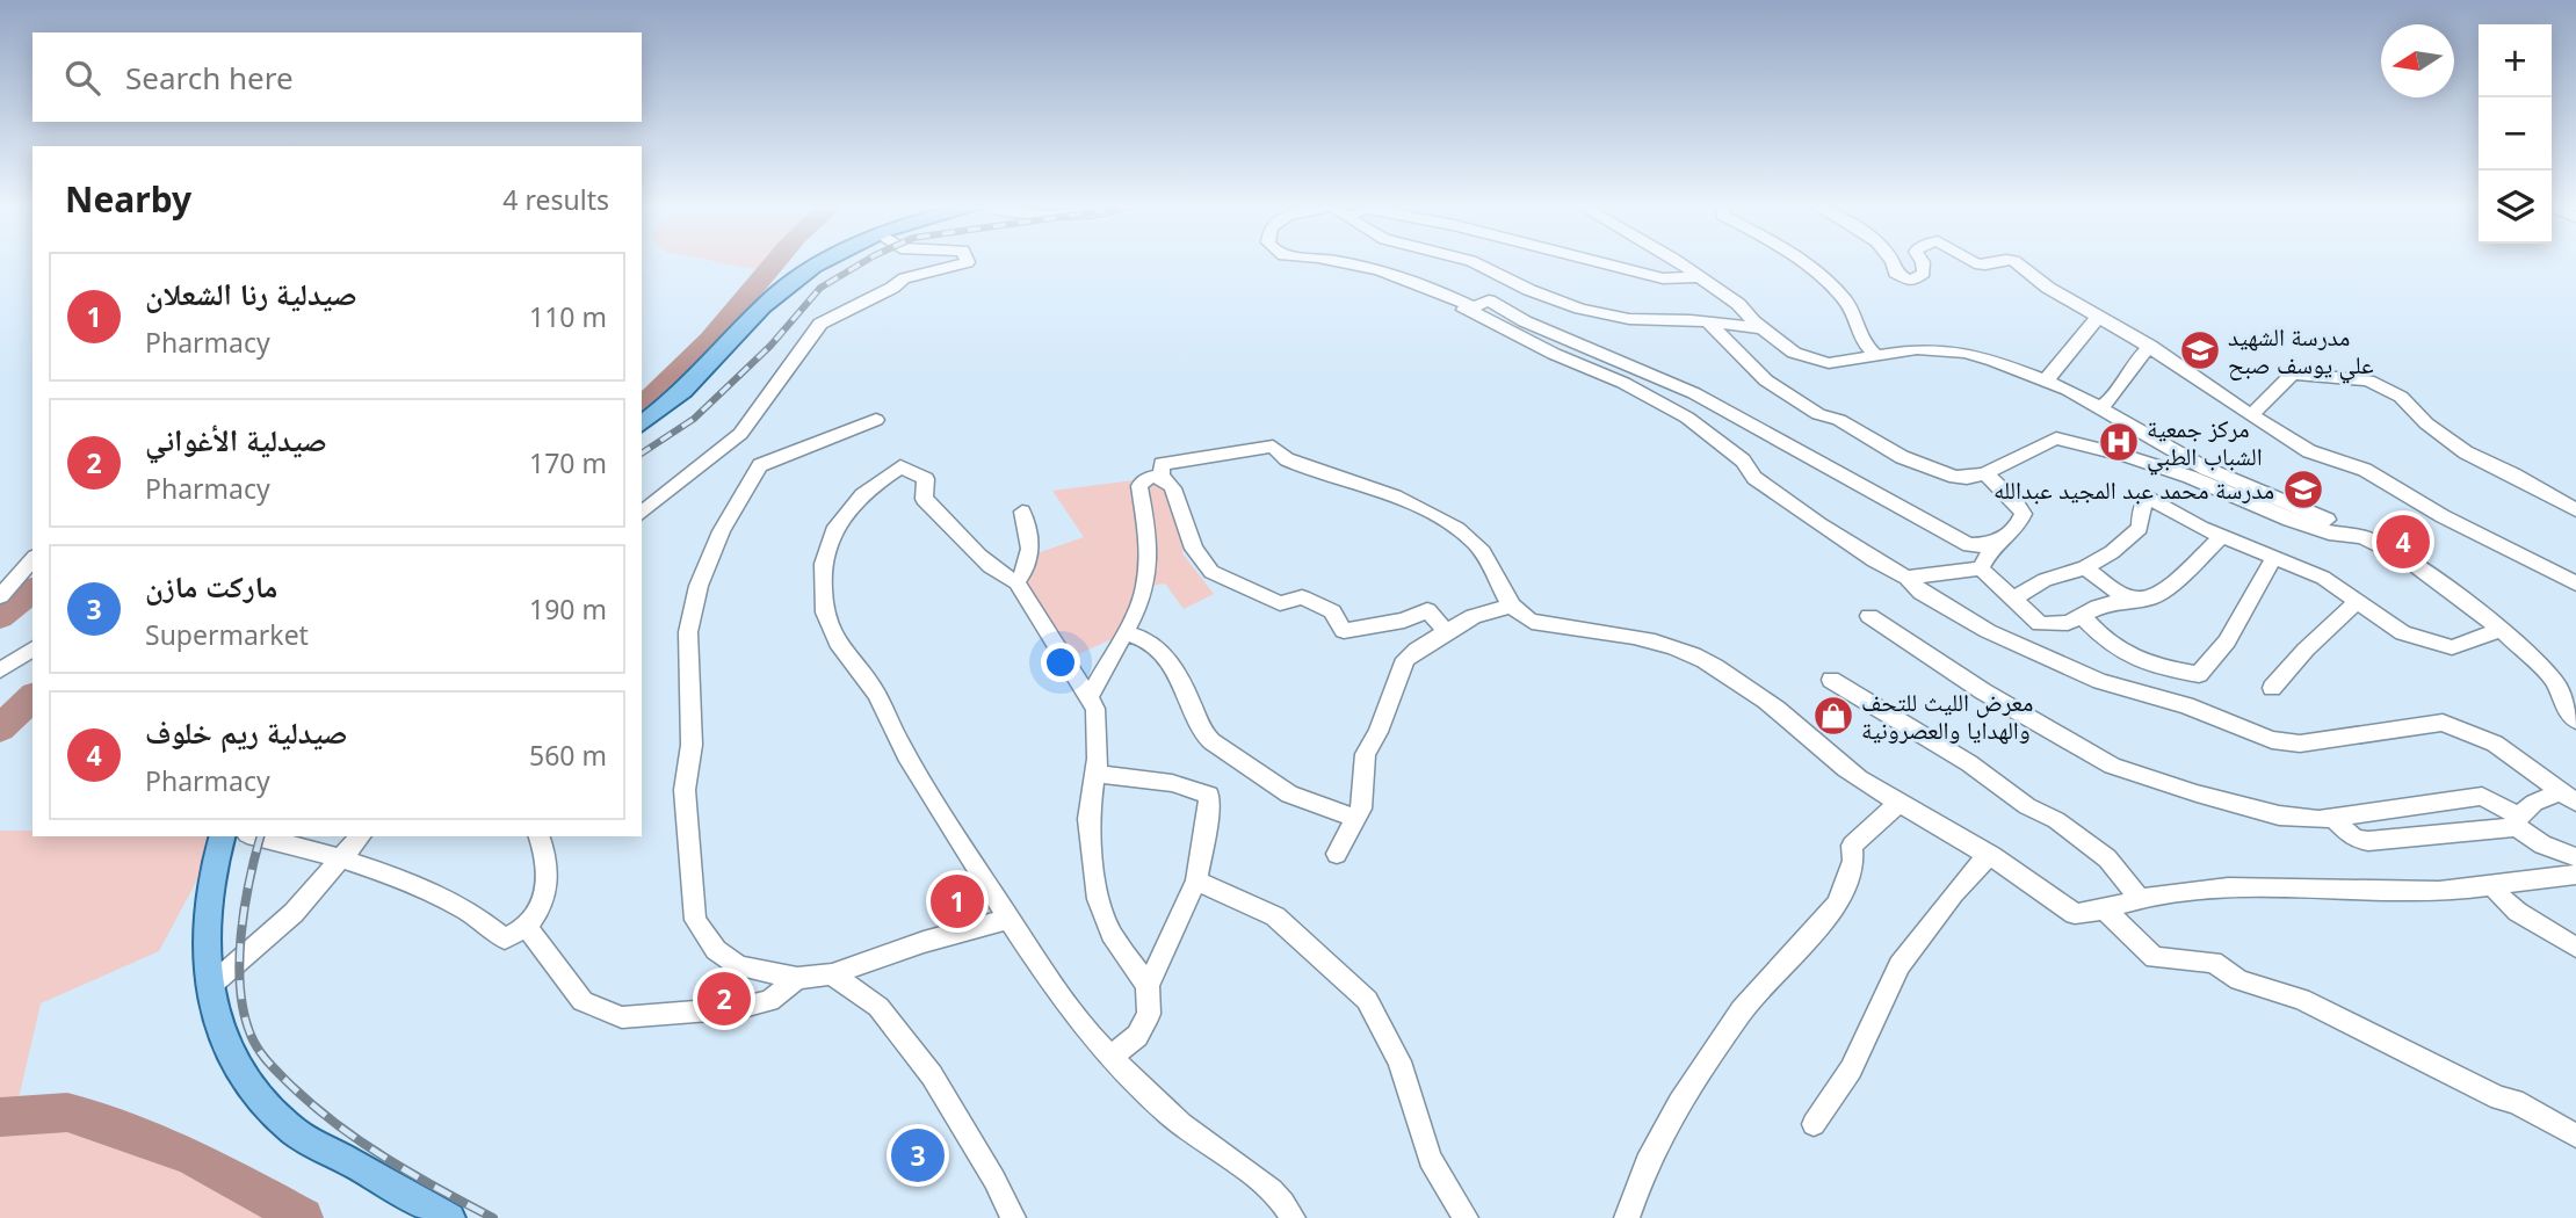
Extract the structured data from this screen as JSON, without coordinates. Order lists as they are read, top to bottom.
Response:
{
  "places": {
    "school or university": ["مدرسة الشهيد علي يوسف صبح", "مدرسة محمد عبد المجيد عبدالله"],
    "hospital": ["مركز جمعية الشباب الطبي"],
    "shop": ["معرض الليث للتحف والهدايا والعصرونية"]
  },
  "north": "left",
  "page": {
    "map_buttons": ["+", "−"],
    "search": "Search here",
    "heading": ["Nearby", "4 results"],
    "list": [
      {
        "mark": "1",
        "name": "صيدلية رنا الشعلان",
        "note": "Pharmacy",
        "value": "110 m"
      },
      {
        "mark": "2",
        "name": "صيدلية الأغواني",
        "note": "Pharmacy",
        "value": "170 m"
      },
      {
        "mark": "3",
        "name": "ماركت مازن",
        "note": "Supermarket",
        "value": "190 m"
      },
      {
        "mark": "4",
        "name": "صيدلية ريم خلوف",
        "note": "Pharmacy",
        "value": "560 m"
      }
    ],
    "pins": [
      "4",
      "1",
      "2",
      "3"
    ]
  }
}
